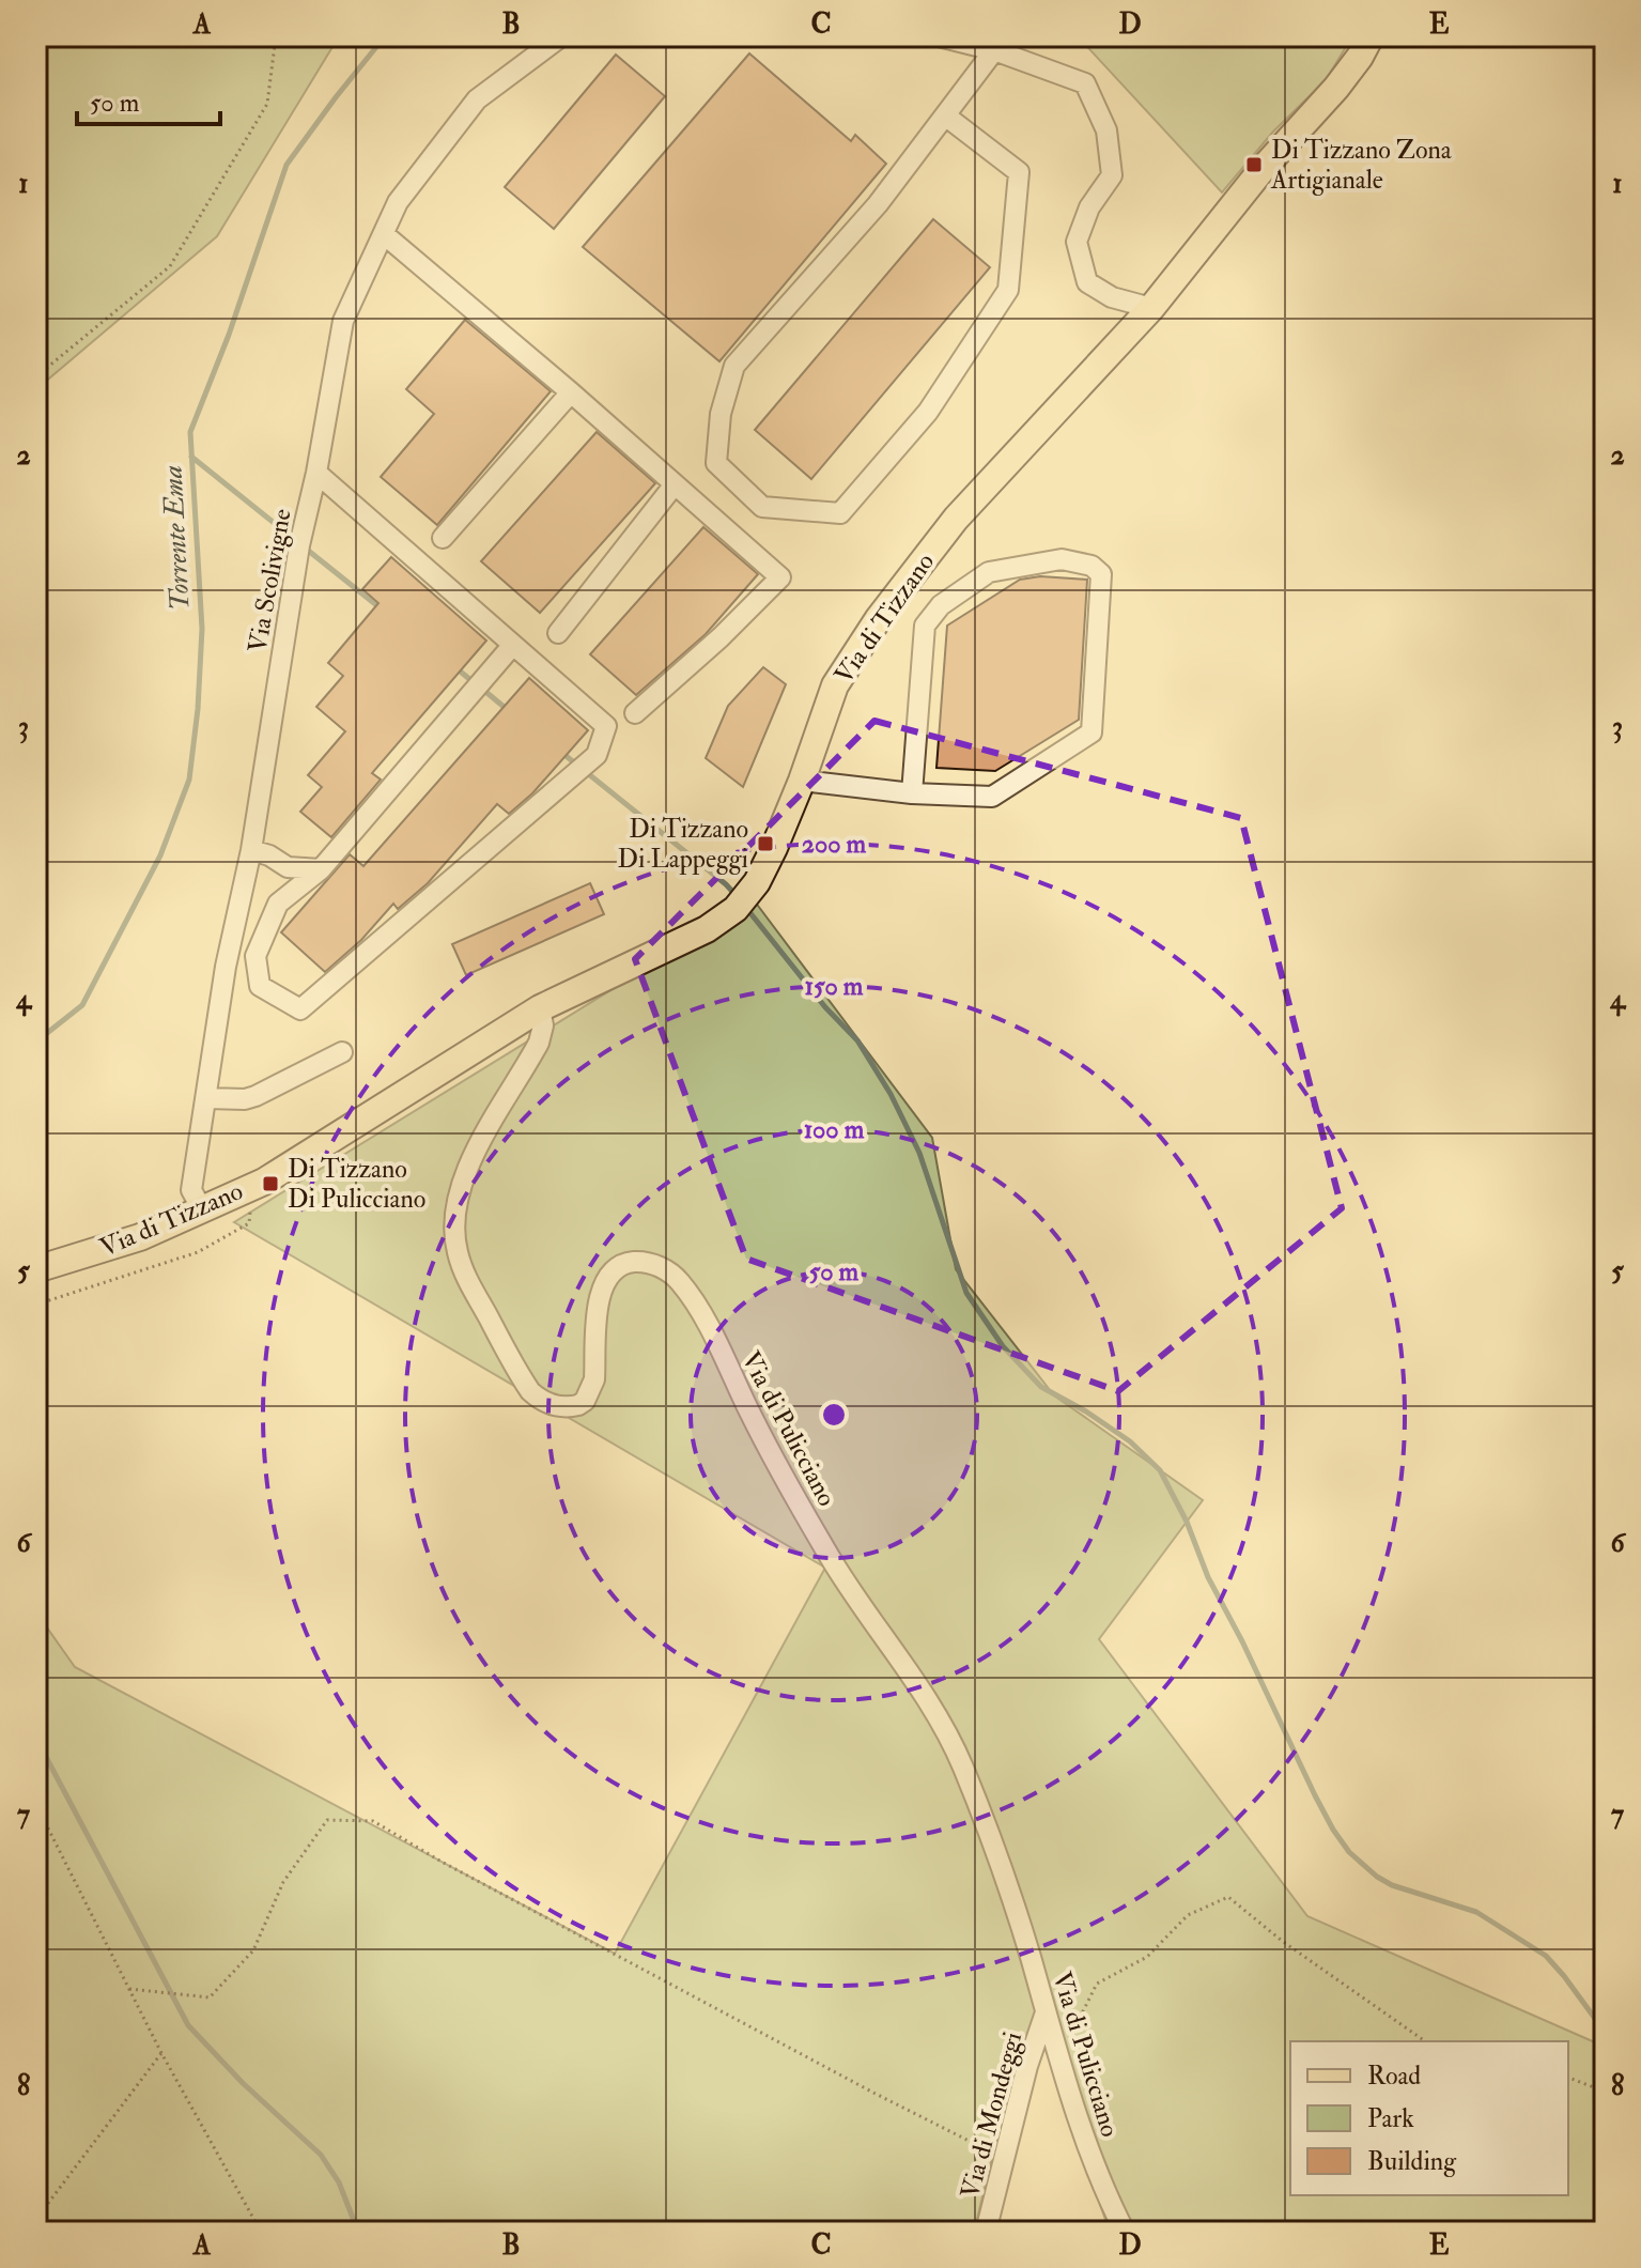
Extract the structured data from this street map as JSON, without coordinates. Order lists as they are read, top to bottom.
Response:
{
  "streets": {
    "main road": ["Via di Tizzano"],
    "street": ["Via Scolivigne", "Via di Pulicciano", "Via di Mondeggi"]
  },
  "crossings": [
    ["Via Scolivigne", "Via di Tizzano"],
    ["Via di Tizzano", "Via di Pulicciano"],
    ["Via di Pulicciano", "Via di Mondeggi"]
  ],
  "water": ["Torrente Ema"],
  "places": {
    "transit": ["Di Tizzano Zona Artigianale", "Di Tizzano Di Lappeggi", "Di Tizzano Di Pulicciano"]
  },
  "legend": ["Road", "Park", "Building"],
  "scale_bar": "50 m",
  "grid": {
    "columns": [
      "A",
      "B",
      "C",
      "D",
      "E"
    ],
    "rows": [
      "1",
      "2",
      "3",
      "4",
      "5",
      "6",
      "7",
      "8"
    ]
  },
  "rings": [
    "200 m",
    "150 m",
    "100 m",
    "50 m"
  ]
}
